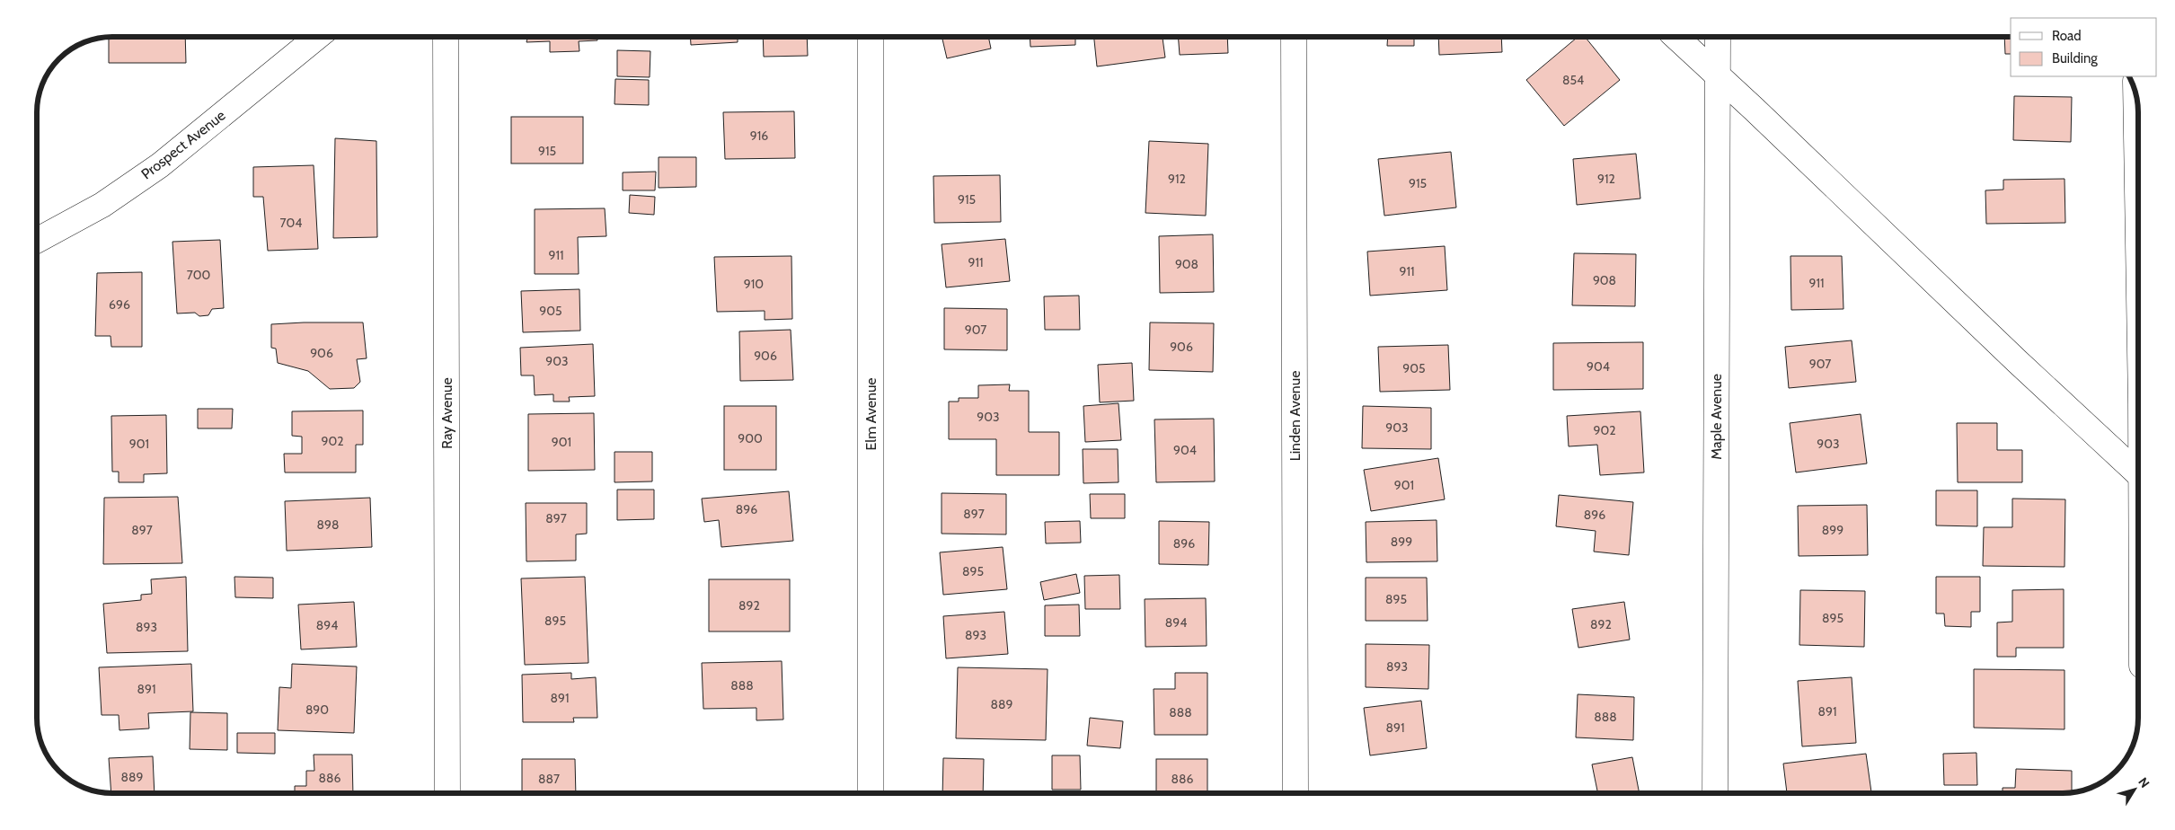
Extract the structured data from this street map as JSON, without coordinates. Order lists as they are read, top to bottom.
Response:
{
  "streets": {
    "street": [
      "Prospect Avenue",
      "Ray Avenue",
      "Elm Avenue",
      "Linden Avenue",
      "Maple Avenue"
    ]
  },
  "house_numbers": [
    "854",
    "916",
    "915",
    "912",
    "912",
    "915",
    "915",
    "704",
    "911",
    "911",
    "908",
    "911",
    "700",
    "908",
    "911",
    "910",
    "696",
    "905",
    "907",
    "906",
    "906",
    "906",
    "903",
    "907",
    "904",
    "905",
    "903",
    "903",
    "902",
    "900",
    "902",
    "901",
    "901",
    "903",
    "904",
    "901",
    "896",
    "897",
    "896",
    "897",
    "898",
    "897",
    "899",
    "899",
    "896",
    "895",
    "895",
    "892",
    "895",
    "895",
    "894",
    "892",
    "894",
    "893",
    "893",
    "893",
    "888",
    "891",
    "891",
    "889",
    "890",
    "891",
    "888",
    "888",
    "891",
    "889",
    "886",
    "887",
    "886"
  ],
  "legend": ["Road", "Building"],
  "north": "top right"
}
